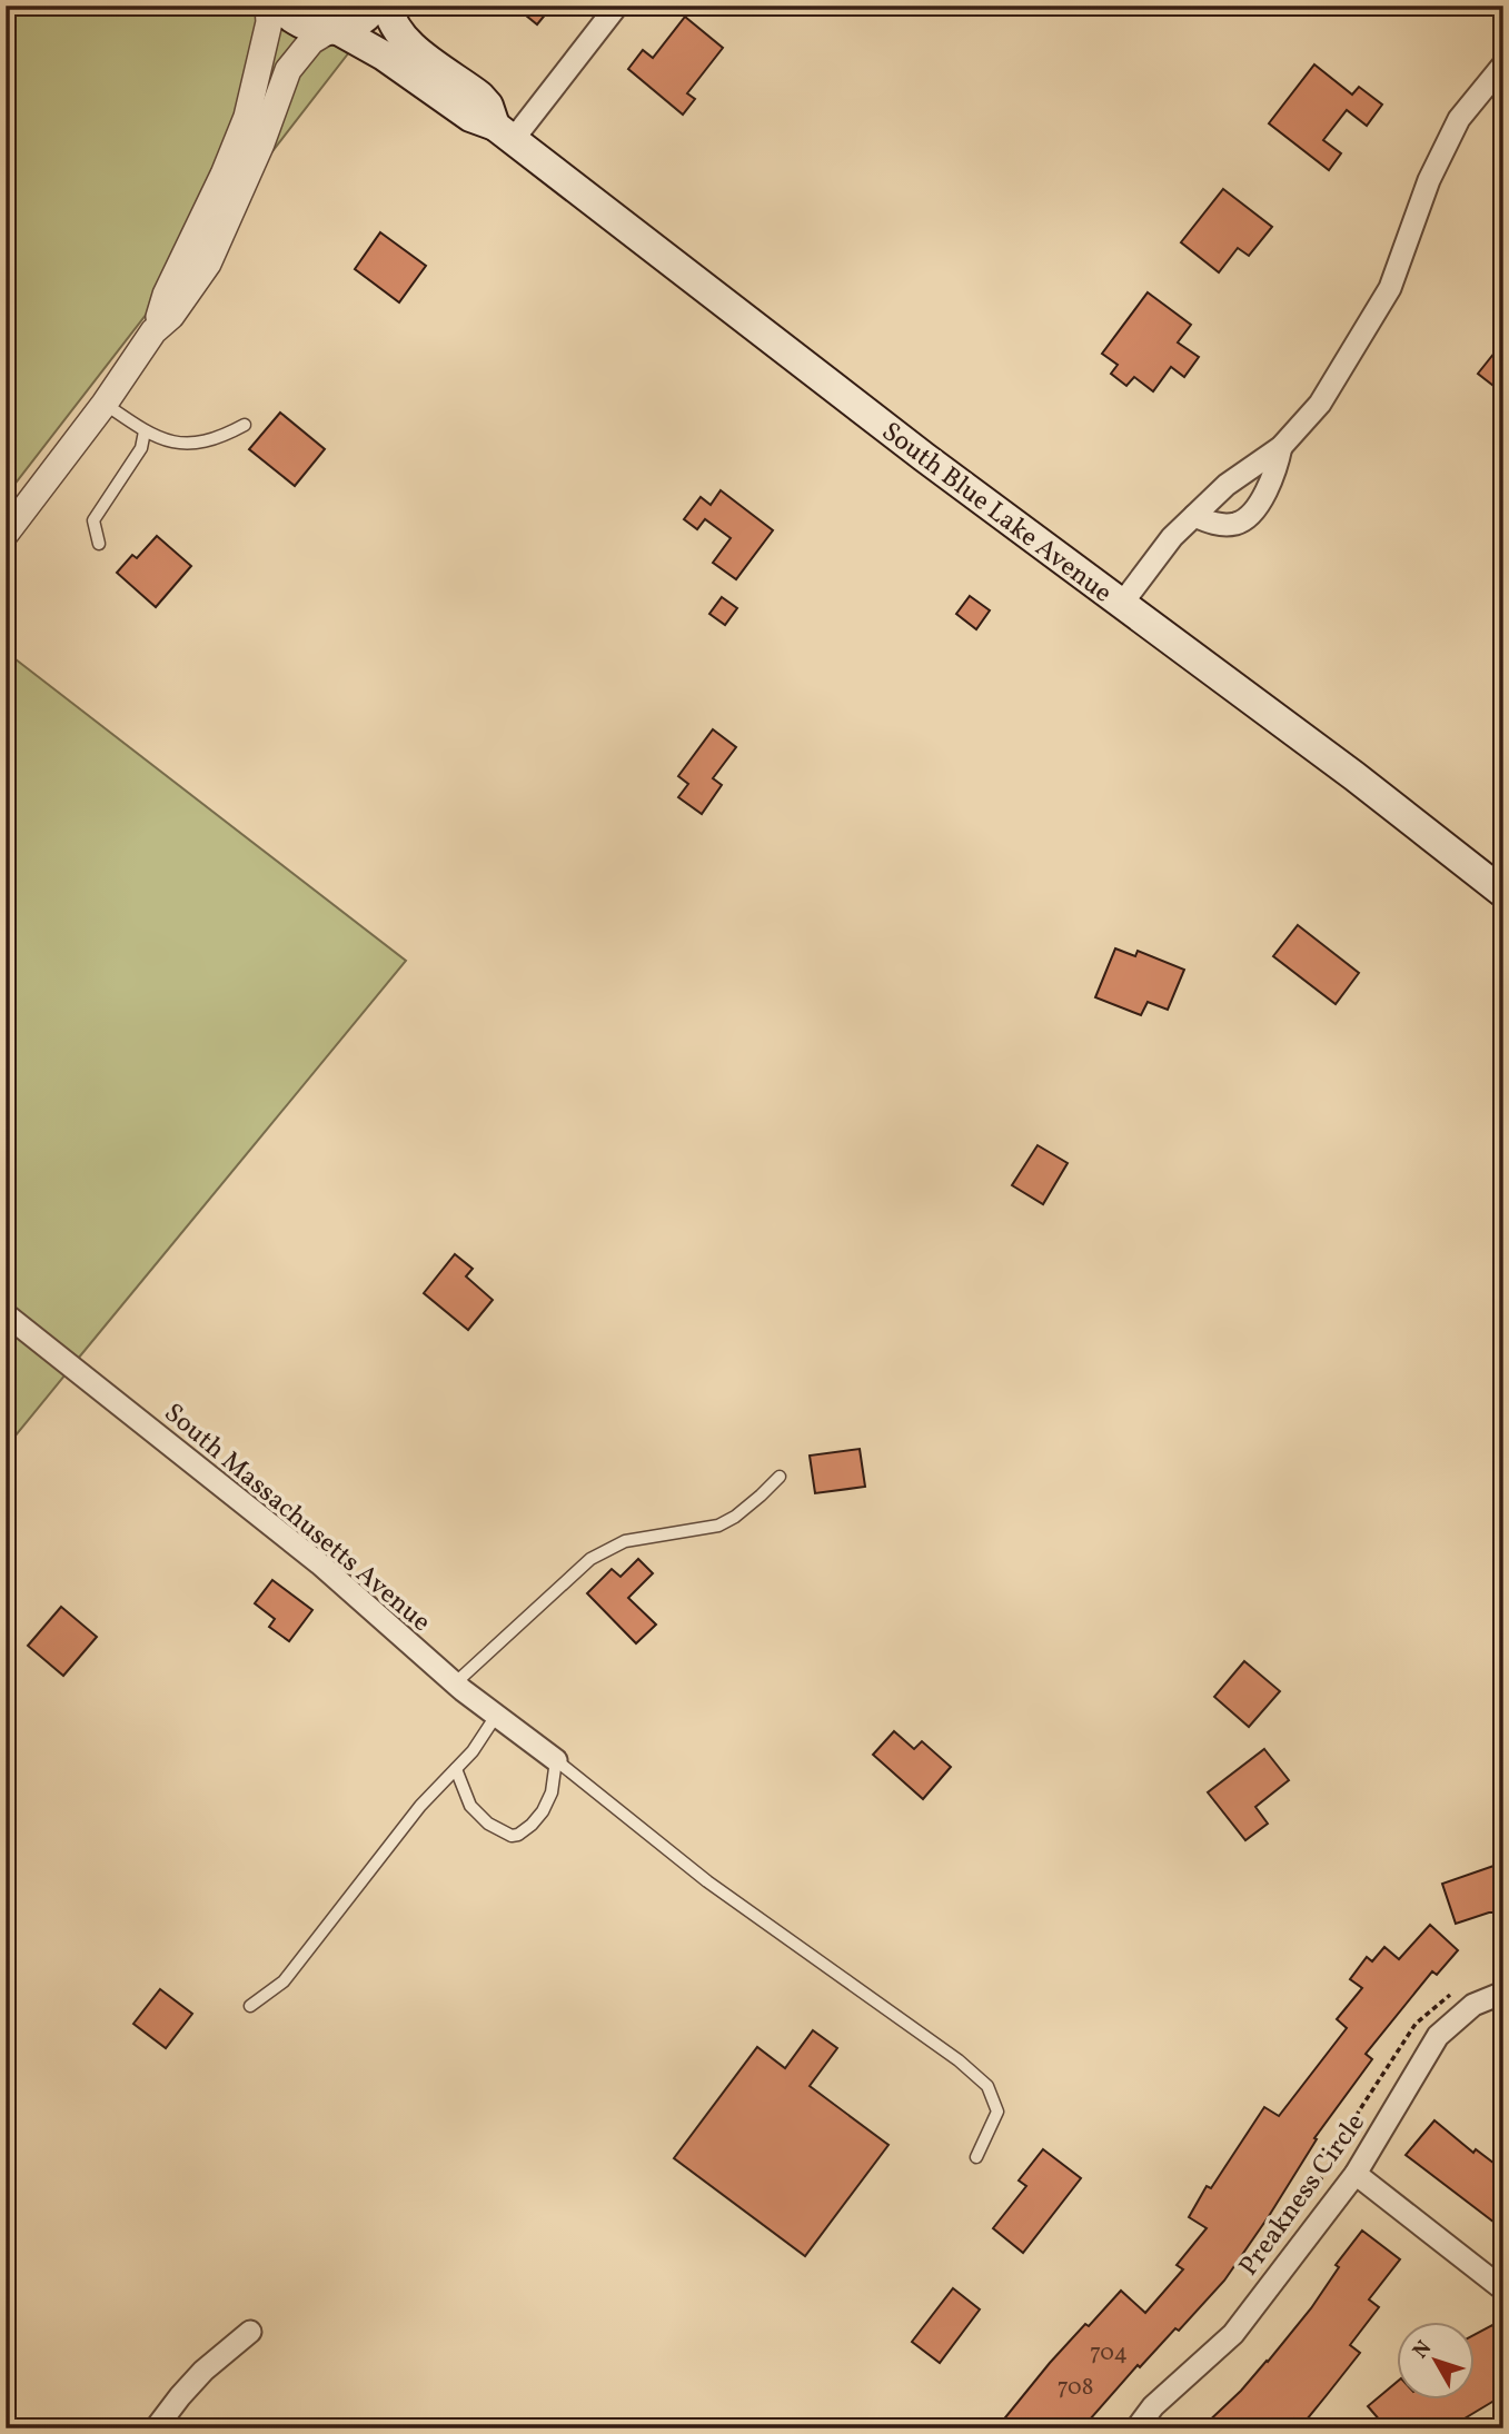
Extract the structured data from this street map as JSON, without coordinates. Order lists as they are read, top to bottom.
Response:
{
  "streets": {
    "main road": ["South Blue Lake Avenue"],
    "street": ["South Massachusetts Avenue", "Preakness Circle"]
  },
  "house_numbers": ["704", "708"],
  "north": "top left"
}
